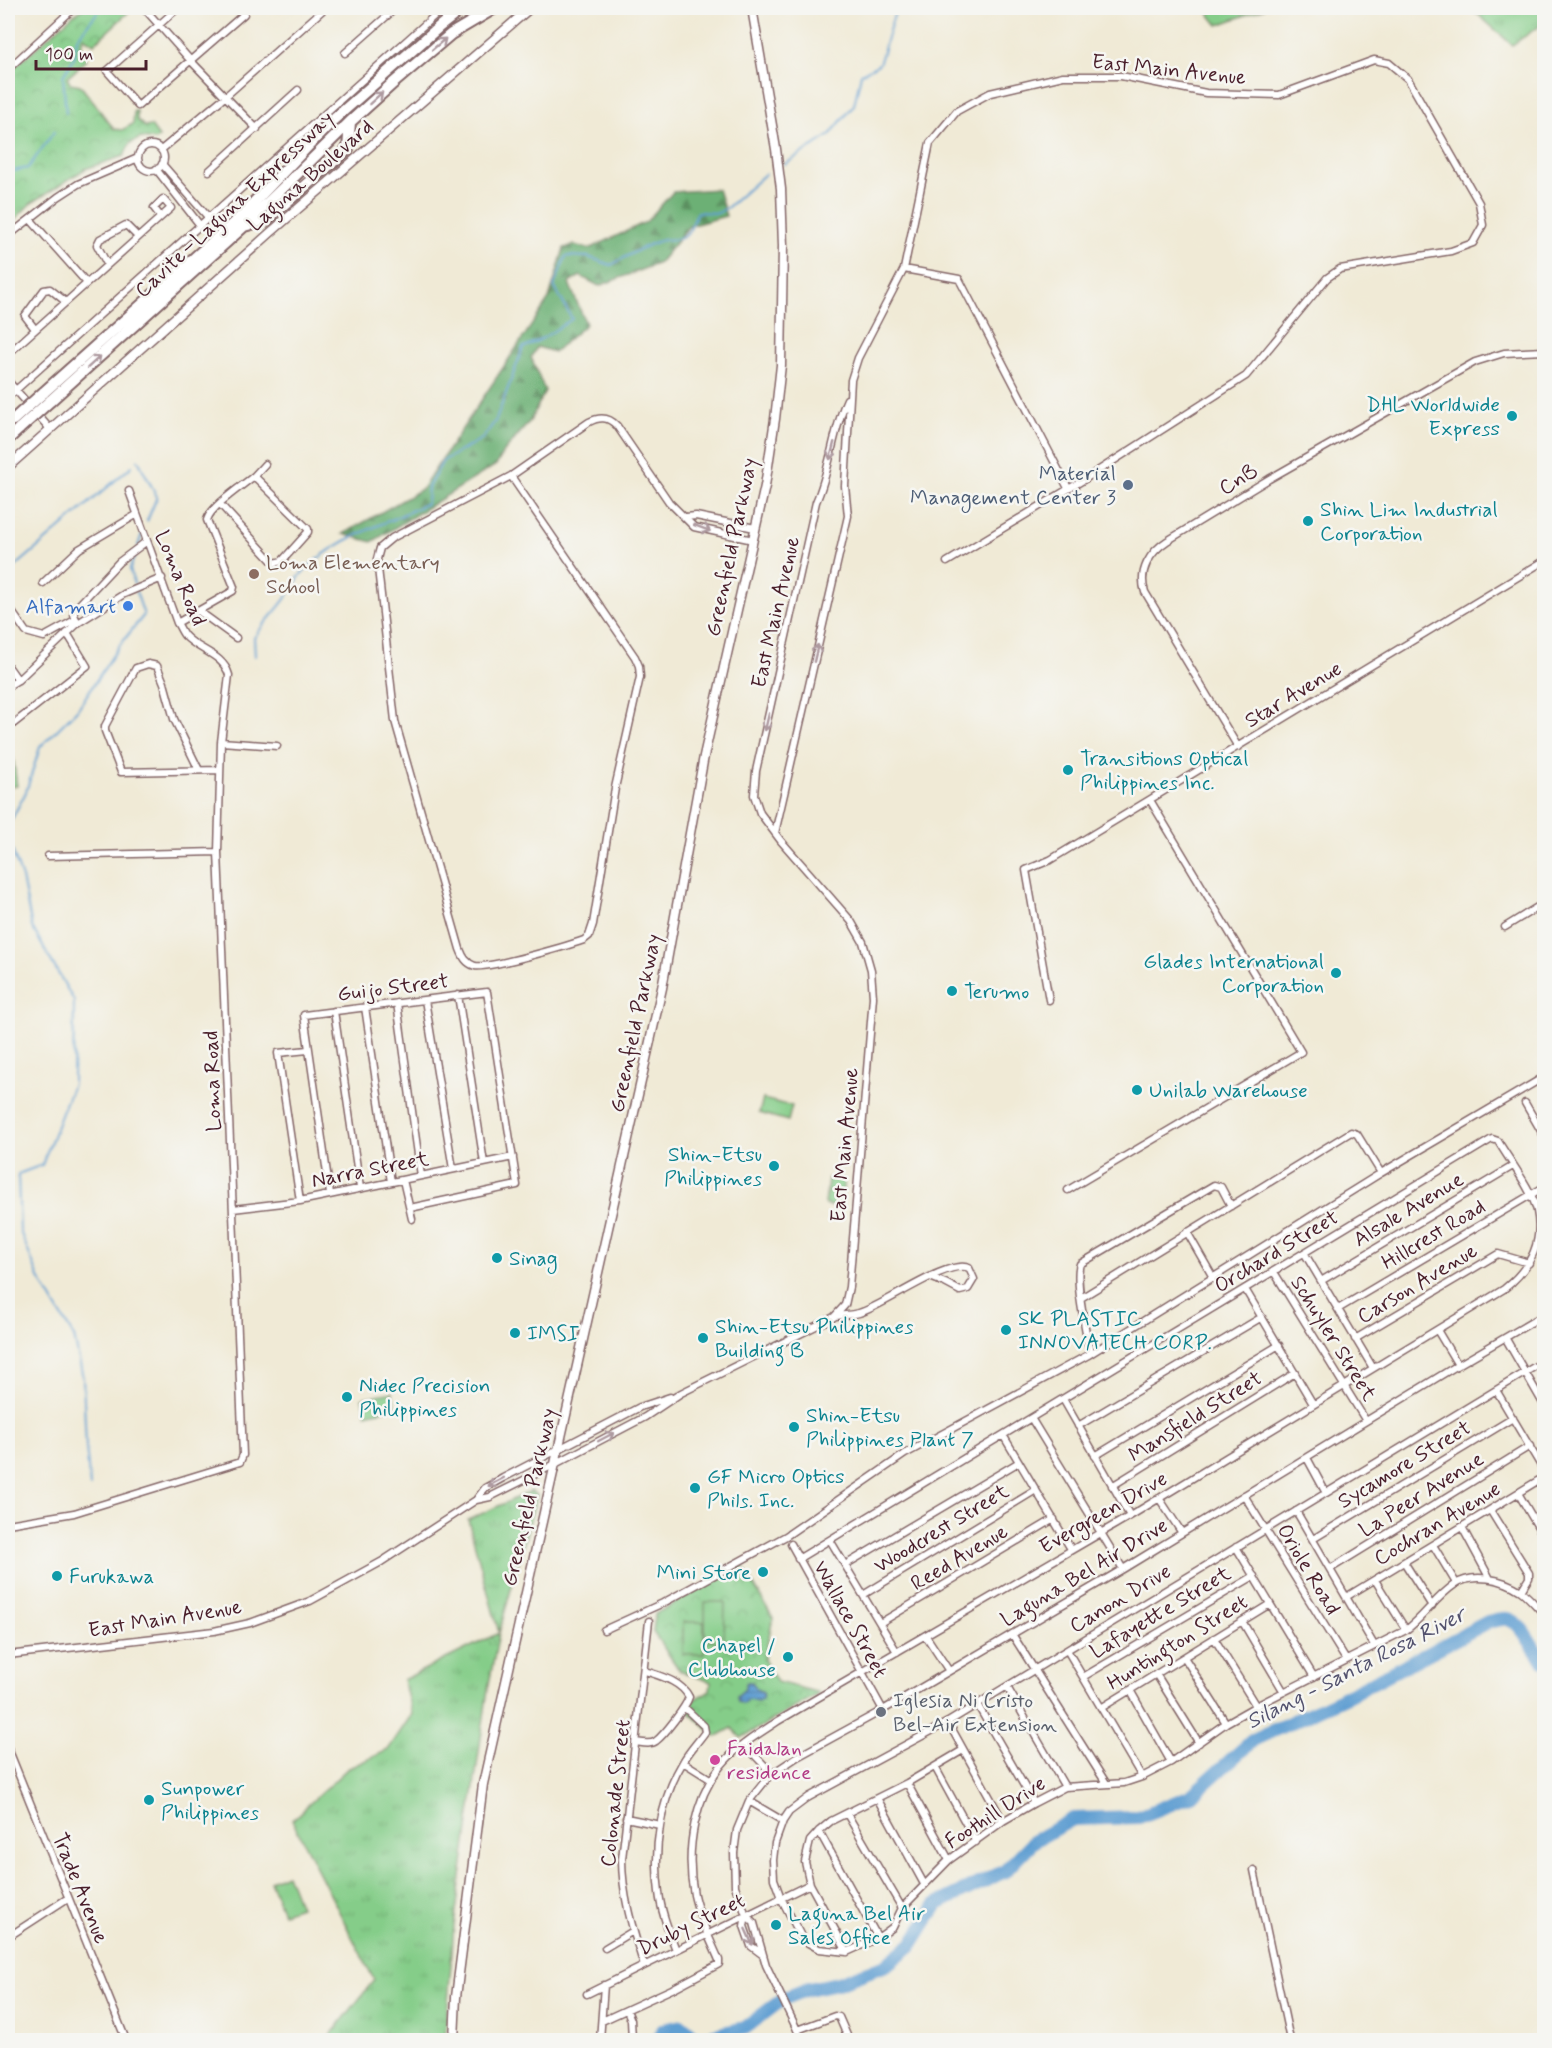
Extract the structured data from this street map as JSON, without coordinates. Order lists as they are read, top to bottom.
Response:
{
  "streets": {
    "highway": ["Cavite–Laguna Expressway"],
    "main road": ["Laguna Boulevard", "Greenfield Parkway"],
    "street": [
      "East Main Avenue",
      "CnB",
      "Loma Road",
      "Star Avenue",
      "Guijo Street",
      "Narra Street",
      "Alsale Avenue",
      "Hillcrest Road",
      "Orchard Street",
      "Carson Avenue",
      "Schuyler Street",
      "Mansfield Street",
      "Sycamore Street",
      "La Peer Avenue",
      "Evergreen Drive",
      "Cochran Avenue",
      "Woodcrest Street",
      "Reed Avenue",
      "Oriole Road",
      "Laguna Bel Air Drive",
      "Canon Drive",
      "Lafayette Street",
      "Wallace Street",
      "Huntington Street",
      "Colonade Street",
      "Foothill Drive",
      "Trade Avenue",
      "Druby Street"
    ]
  },
  "crossings": [
    ["East Main Avenue", "Greenfield Parkway"],
    ["CnB", "Star Avenue"],
    ["Loma Road", "Narra Street"],
    ["Guijo Street", "Narra Street"],
    ["Alsale Avenue", "Evergreen Drive"],
    ["Hillcrest Road", "Evergreen Drive"],
    ["Orchard Street", "Schuyler Street"],
    ["Orchard Street", "Evergreen Drive"],
    ["Orchard Street", "Wallace Street"],
    ["Carson Avenue", "Evergreen Drive"],
    ["Schuyler Street", "Evergreen Drive"],
    ["Schuyler Street", "Laguna Bel Air Drive"],
    ["Evergreen Drive", "Wallace Street"],
    ["Evergreen Drive", "Druby Street"],
    ["Oriole Road", "Laguna Bel Air Drive"],
    ["Oriole Road", "Canon Drive"],
    ["Oriole Road", "Foothill Drive"],
    ["Laguna Bel Air Drive", "Wallace Street"],
    ["Laguna Bel Air Drive", "Druby Street"],
    ["Canon Drive", "Druby Street"],
    ["Colonade Street", "Druby Street"]
  ],
  "water": ["Silang - Santa Rosa River"],
  "places": [
    "DHL Worldwide Express",
    "Material Management Center 3",
    "Shin Lim Industrial Corporation",
    "Loma Elementary School",
    "Alfamart",
    "Transitions Optical Philippines Inc.",
    "Glades International Corporation",
    "Terumo",
    "Unilab Warehouse",
    "Shin-Etsu Philippines",
    "Sinag",
    "SK PLASTIC INNOVATECH CORP.",
    "IMSI",
    "Shin-Etsu Philippines Building B",
    "Nidec Precision Philippines",
    "Shin-Etsu Philippines Plant 7",
    "GF Micro Optics Phils. Inc.",
    "Mini Store",
    "Furukawa",
    "Chapel / Clubhouse",
    "Iglesia Ni Cristo Bel-Air Extension",
    "Faidalan residence",
    "Sunpower Philippines",
    "Laguna Bel Air Sales Office"
  ],
  "scale_bar": "100 m"
}
